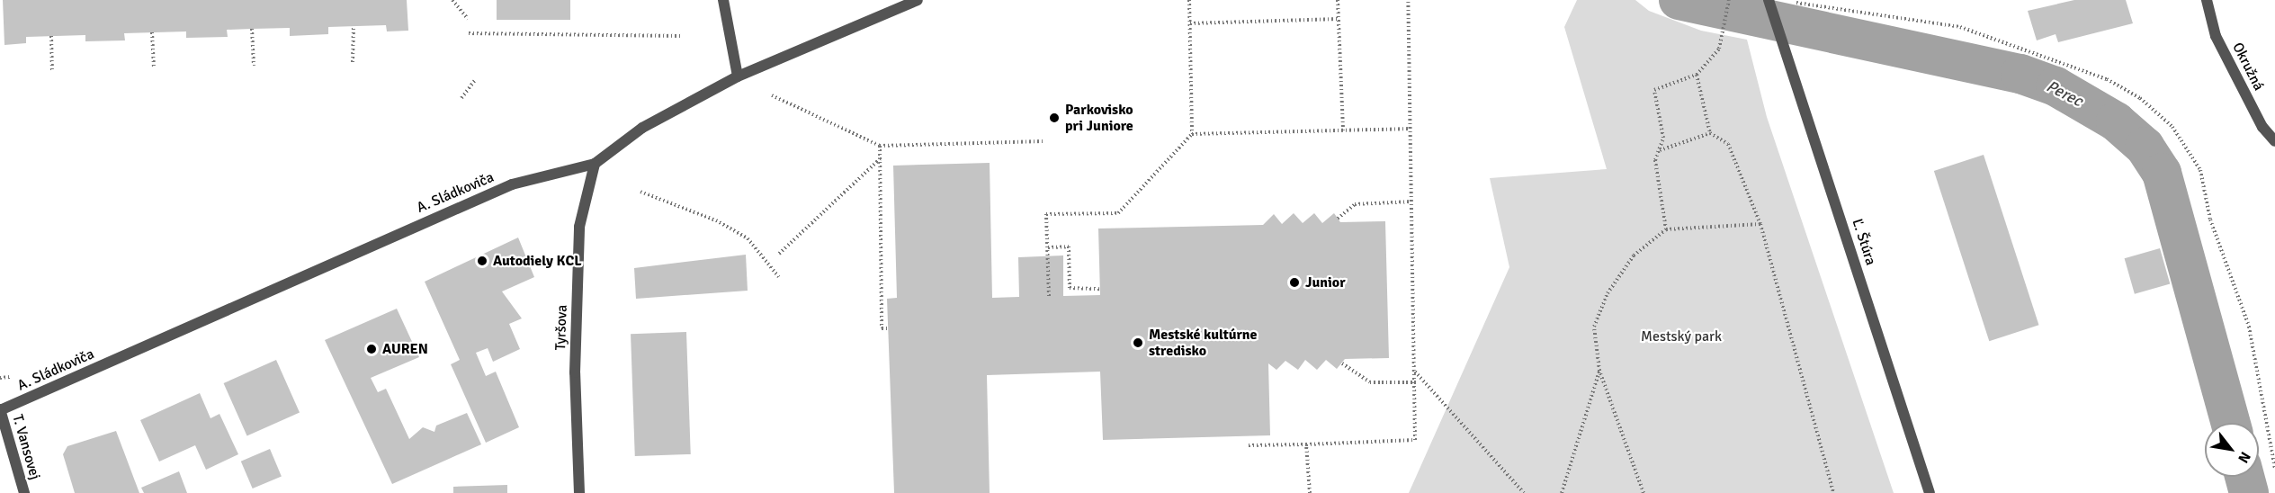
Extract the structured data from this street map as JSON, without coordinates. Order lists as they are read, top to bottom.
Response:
{
  "streets": {
    "street": [
      "Okružná",
      "A. Sládkoviča",
      "Ľ. Štúra",
      "Tyršova",
      "T. Vansovej"
    ]
  },
  "crossings": [
    ["A. Sládkoviča", "Tyršova"],
    ["A. Sládkoviča", "T. Vansovej"]
  ],
  "water": ["Perec"],
  "parks": ["Mestský park"],
  "places": [
    "Parkovisko pri Juniore",
    "Autodiely KCL",
    "Junior",
    "Mestské kultúrne stredisko",
    "AUREN"
  ],
  "north": "bottom right"
}
